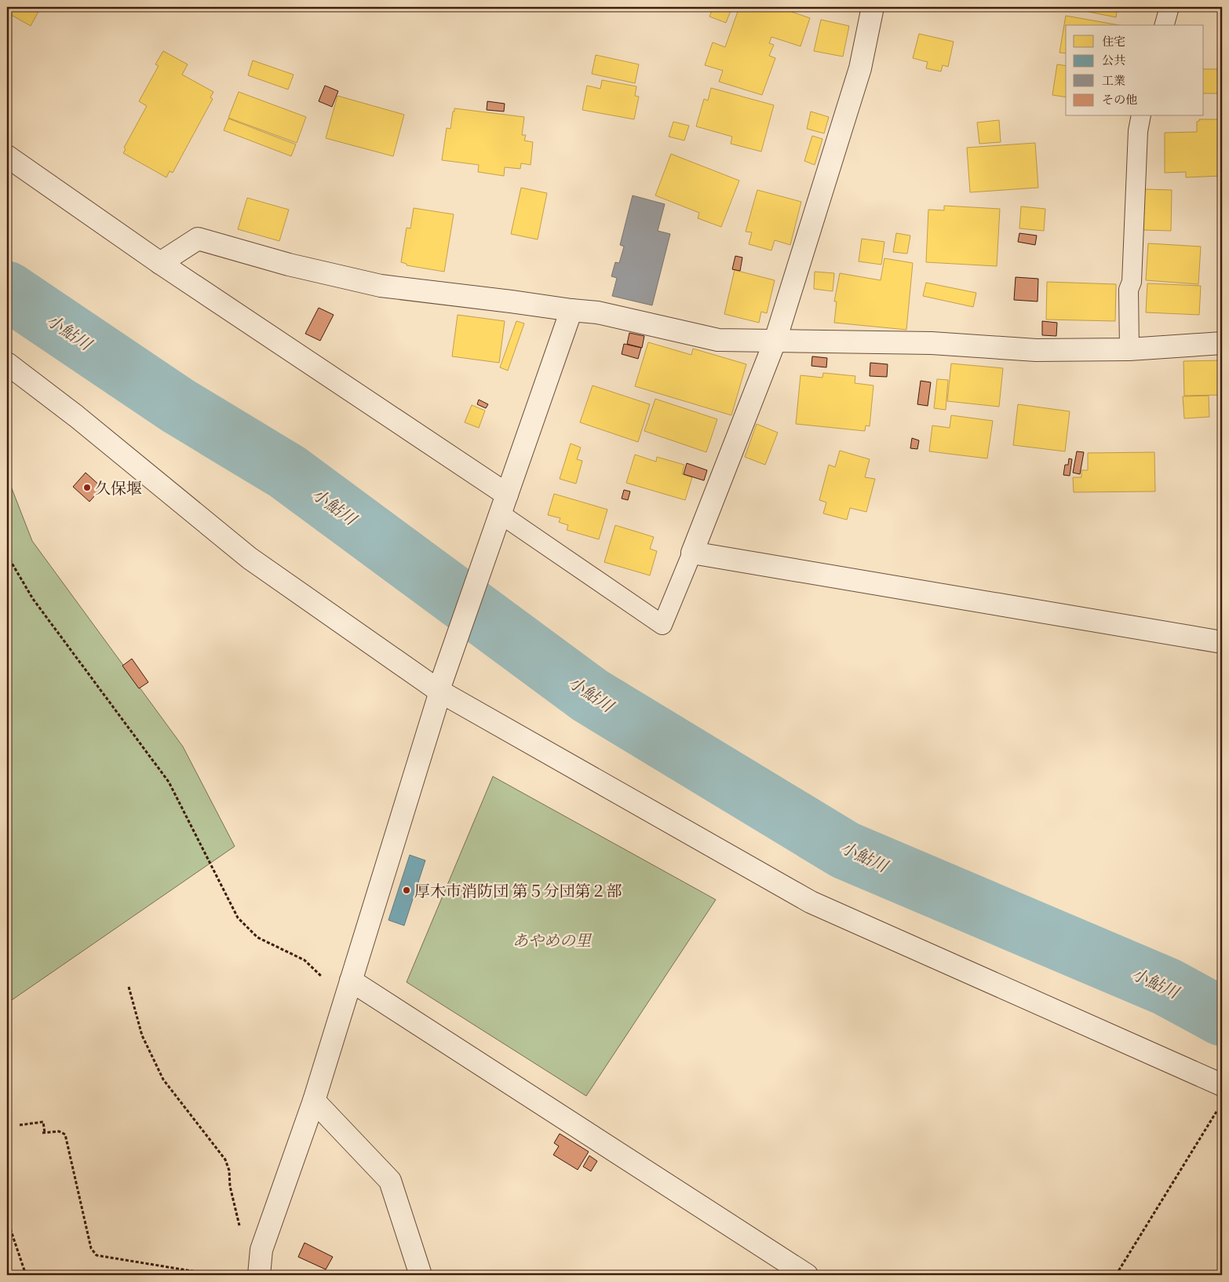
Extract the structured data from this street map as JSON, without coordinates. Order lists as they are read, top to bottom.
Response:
{
  "water": ["小鮎川"],
  "parks": ["あやめの里"],
  "places": ["久保堰", "厚木市消防団 第５分団第２部"],
  "legend": [
    "住宅",
    "公共",
    "工業",
    "その他"
  ]
}
